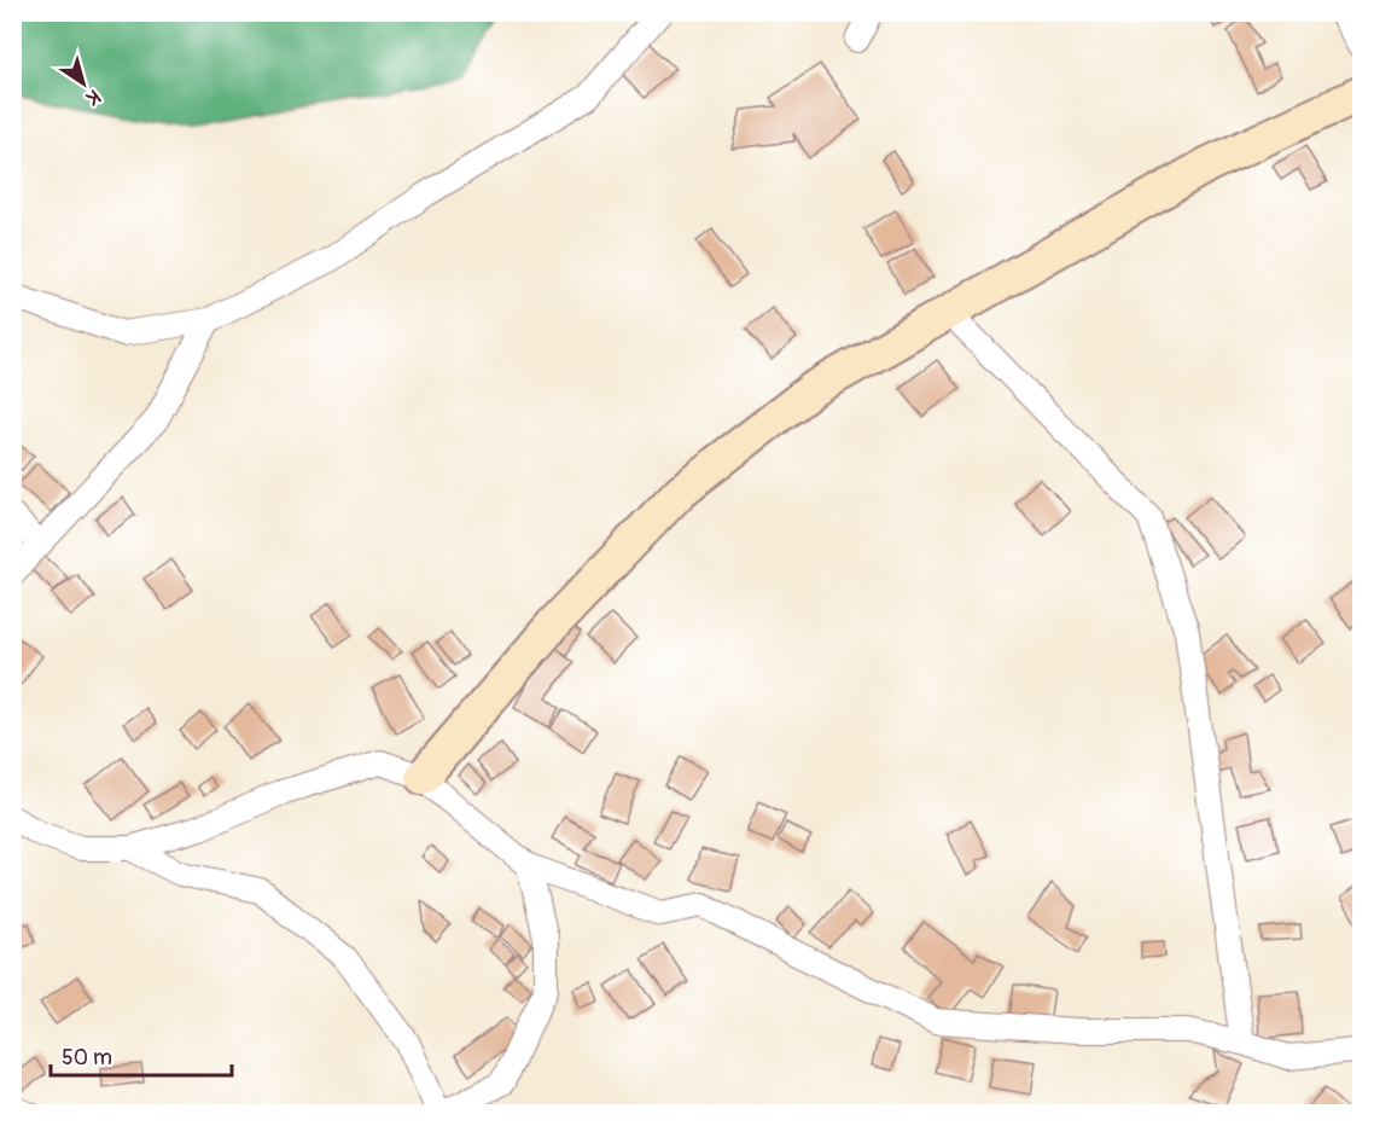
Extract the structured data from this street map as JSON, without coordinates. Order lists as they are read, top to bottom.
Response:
{
  "scale_bar": "50 m",
  "north": "bottom right"
}
